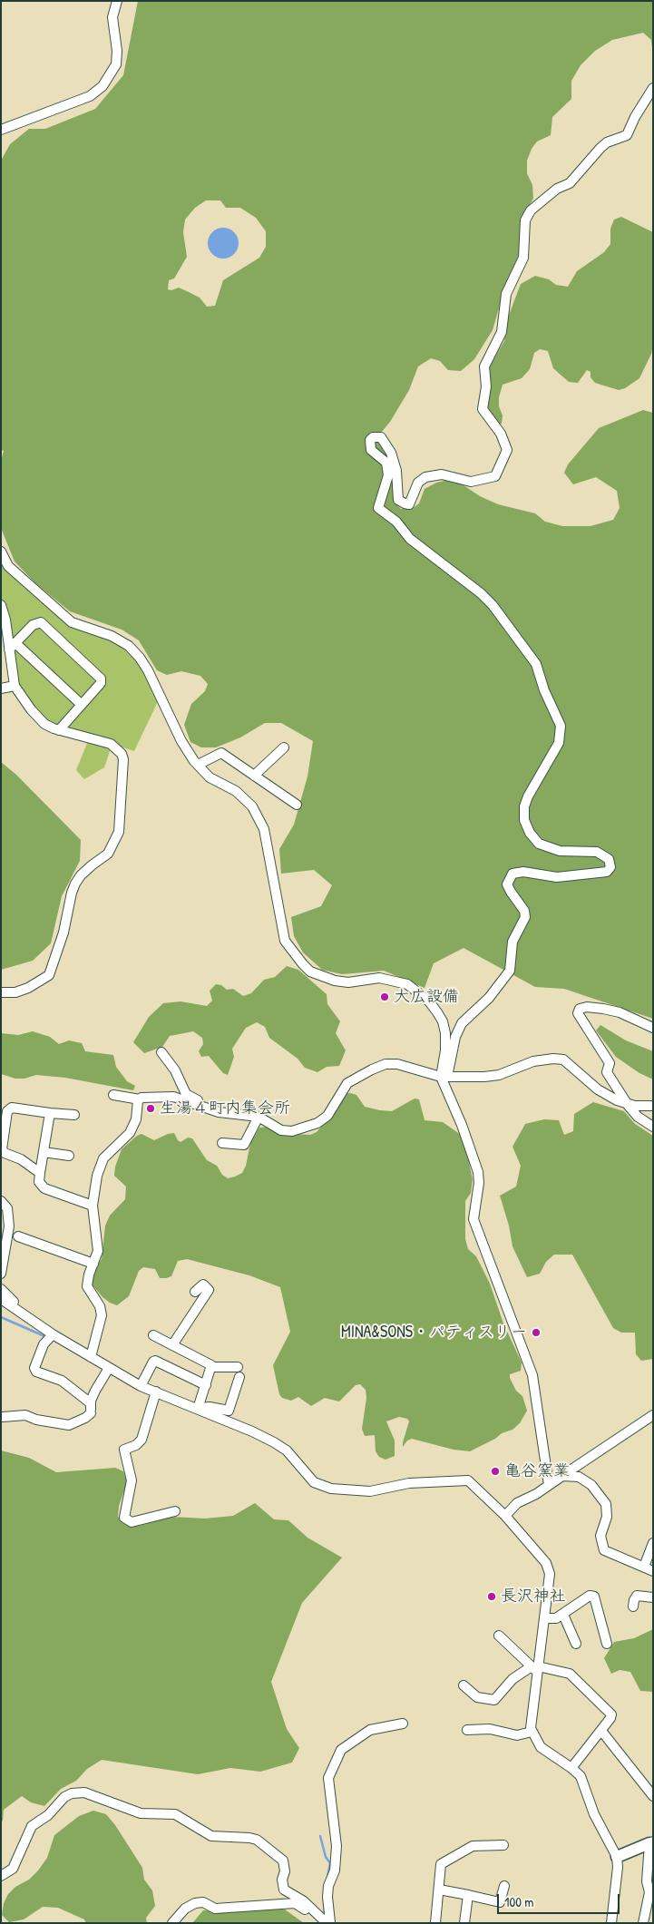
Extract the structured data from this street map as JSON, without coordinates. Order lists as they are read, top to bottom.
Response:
{
  "places": [
    "大広設備",
    "生湯４町内集会所",
    "MINA&SONS・パティスリー",
    "亀谷窯業",
    "長沢神社"
  ],
  "scale_bar": "100 m"
}
